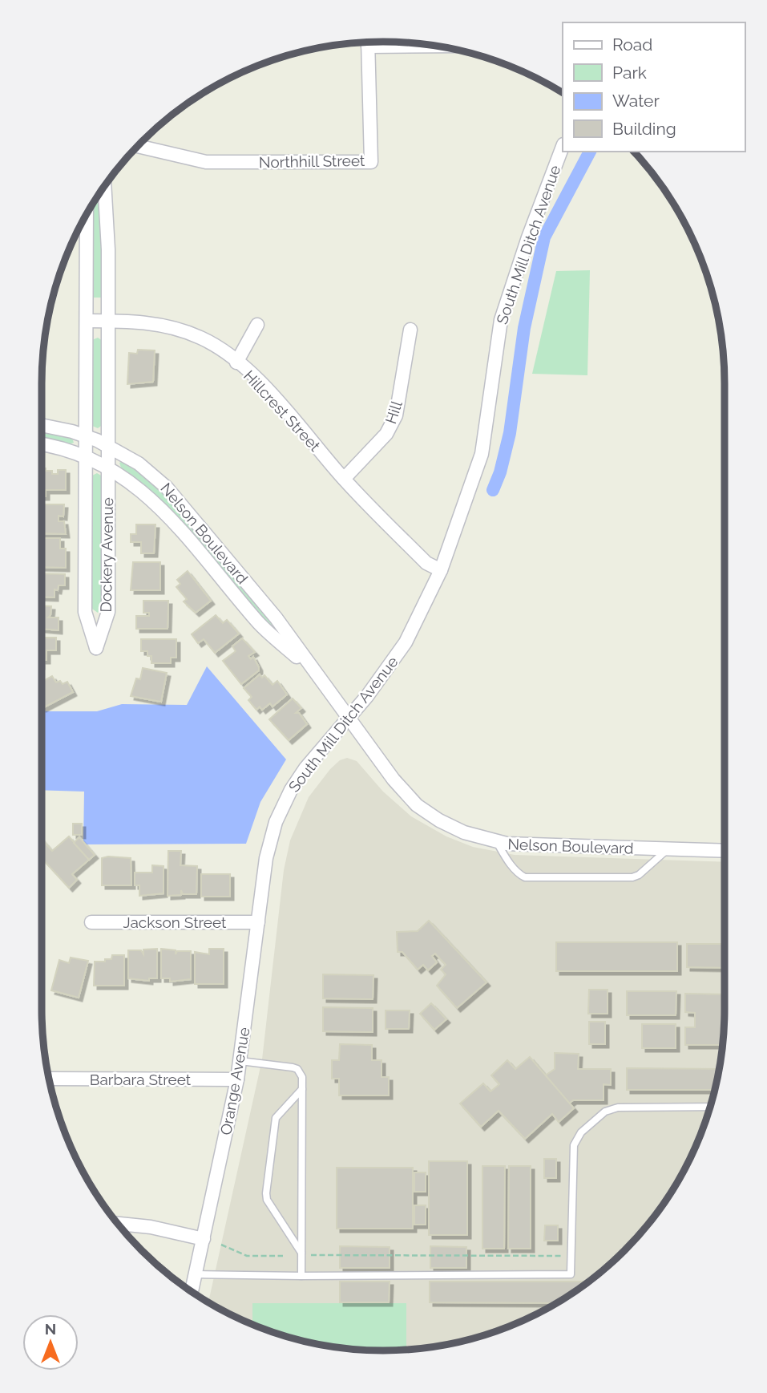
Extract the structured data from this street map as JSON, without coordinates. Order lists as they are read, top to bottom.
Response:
{
  "streets": {
    "street": [
      "Northhill Street",
      "South Mill Ditch Avenue",
      "Hillcrest Street",
      "Hill",
      "Nelson Boulevard",
      "Dockery Avenue",
      "Jackson Street",
      "Barbara Street",
      "Orange Avenue"
    ]
  },
  "crossings": [
    ["South Mill Ditch Avenue", "Hillcrest Street"],
    ["South Mill Ditch Avenue", "Nelson Boulevard"],
    ["South Mill Ditch Avenue", "Orange Avenue"],
    ["Hillcrest Street", "Hill"],
    ["Hillcrest Street", "Dockery Avenue"],
    ["Nelson Boulevard", "Dockery Avenue"],
    ["Jackson Street", "Orange Avenue"],
    ["Barbara Street", "Orange Avenue"]
  ],
  "legend": [
    "Road",
    "Park",
    "Water",
    "Building"
  ],
  "north": "top"
}
